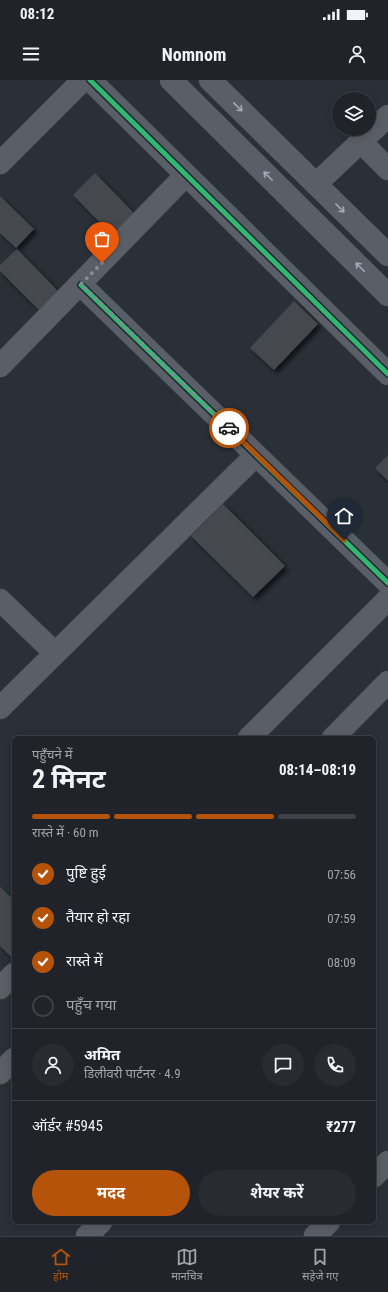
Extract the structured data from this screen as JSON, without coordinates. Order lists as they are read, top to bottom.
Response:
{
  "page": {
    "status": "08:12",
    "header": "Nomnom",
    "heading": ["2 मिनट", "पहुँचने में", "08:14–08:19"],
    "panel": [
      "अमित",
      "डिलीवरी पार्टनर · 4.9",
      "ऑर्डर #5945",
      "₹277"
    ],
    "bar": "रास्ते में · 60 m",
    "list": [
      ["पुष्टि हुई", "07:56"],
      ["तैयार हो रहा", "07:59"],
      ["रास्ते में", "08:09"],
      "पहुँच गया"
    ],
    "buttons": ["मदद", "शेयर करें"],
    "tabs": ["होम", "मानचित्र", "सहेजे गए"]
  }
}
